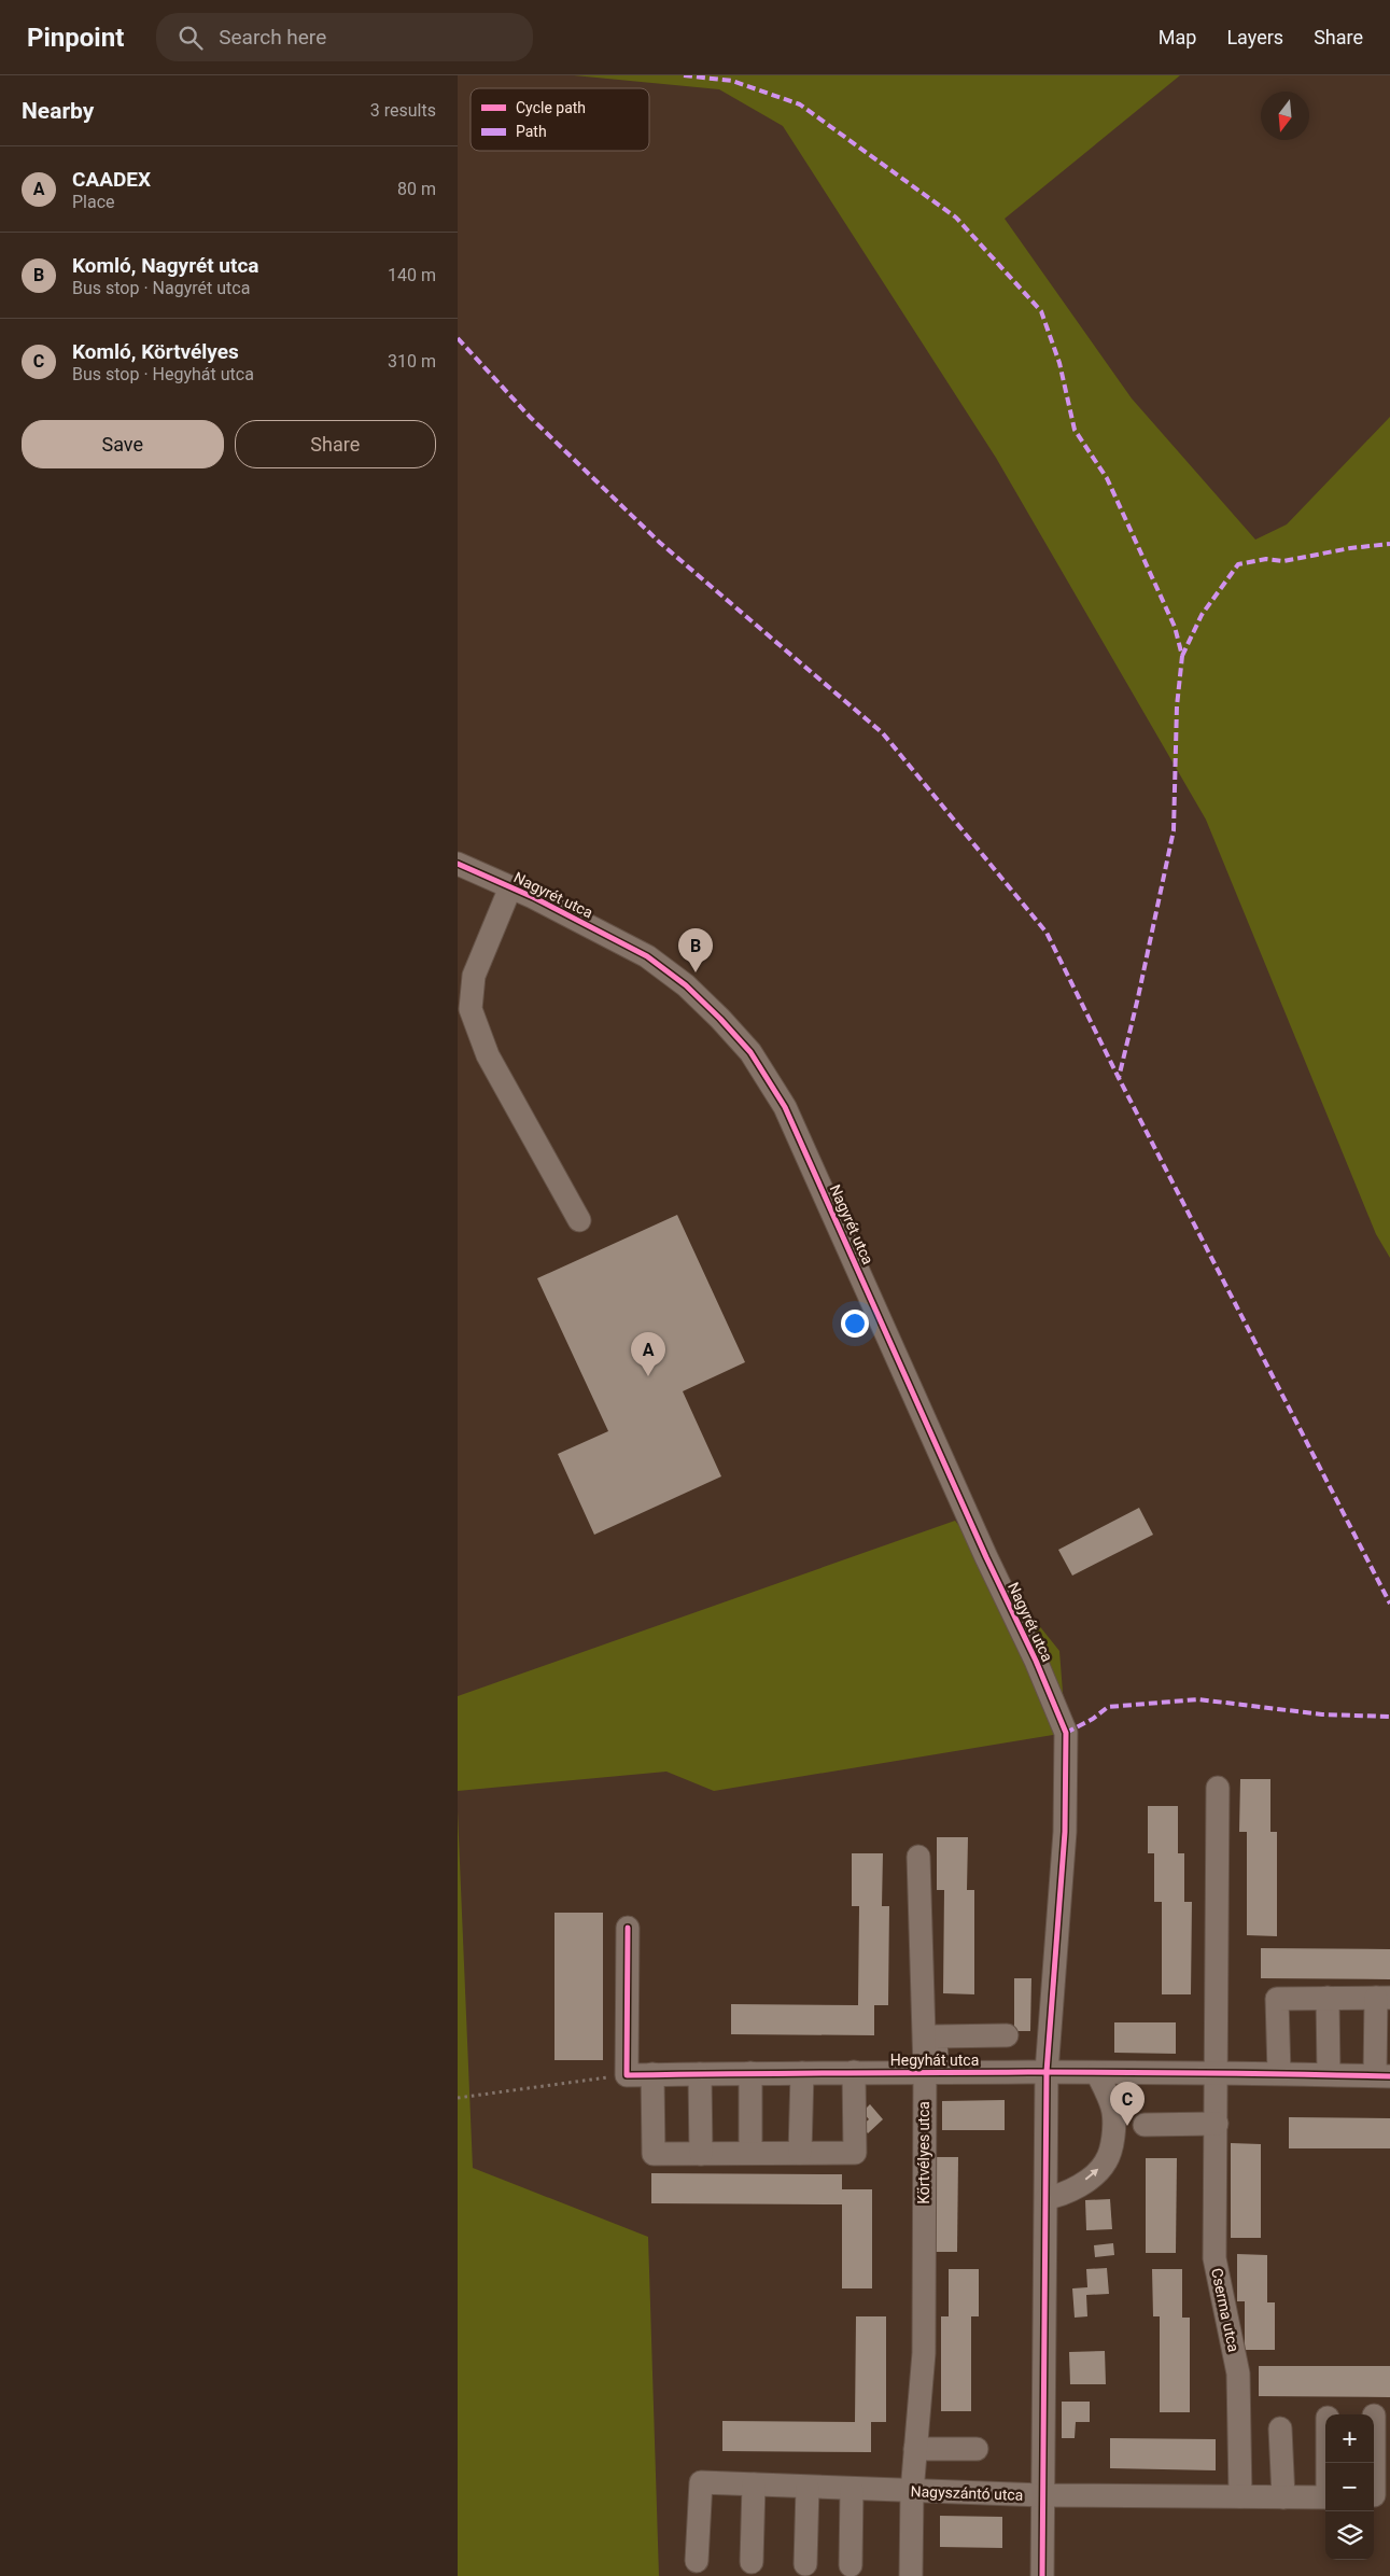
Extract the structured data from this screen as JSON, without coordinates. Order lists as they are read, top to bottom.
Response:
{
  "streets": {
    "street": [
      "Nagyrét utca",
      "Hegyhát utca",
      "Körtvélyes utca",
      "Cserma utca",
      "Nagyszántó utca"
    ]
  },
  "crossings": [
    ["Nagyrét utca", "Hegyhát utca"],
    ["Hegyhát utca", "Körtvélyes utca"],
    ["Hegyhát utca", "Cserma utca"],
    ["Körtvélyes utca", "Nagyszántó utca"],
    ["Cserma utca", "Nagyszántó utca"]
  ],
  "legend": ["Cycle path", "Path"],
  "north": "bottom",
  "page": {
    "header": "Pinpoint",
    "search": "Search here",
    "nav": ["Map", "Layers", "Share"],
    "heading": ["Nearby", "3 results"],
    "list": [
      {
        "mark": "A",
        "name": "CAADEX",
        "note": "Place",
        "value": "80 m"
      },
      {
        "mark": "B",
        "name": "Komló, Nagyrét utca",
        "note": "Bus stop · Nagyrét utca",
        "value": "140 m"
      },
      {
        "mark": "C",
        "name": "Komló, Körtvélyes",
        "note": "Bus stop · Hegyhát utca",
        "value": "310 m"
      }
    ],
    "buttons": ["Save", "Share"],
    "pins": ["B", "A", "C"],
    "map_buttons": ["+", "−"]
  }
}
